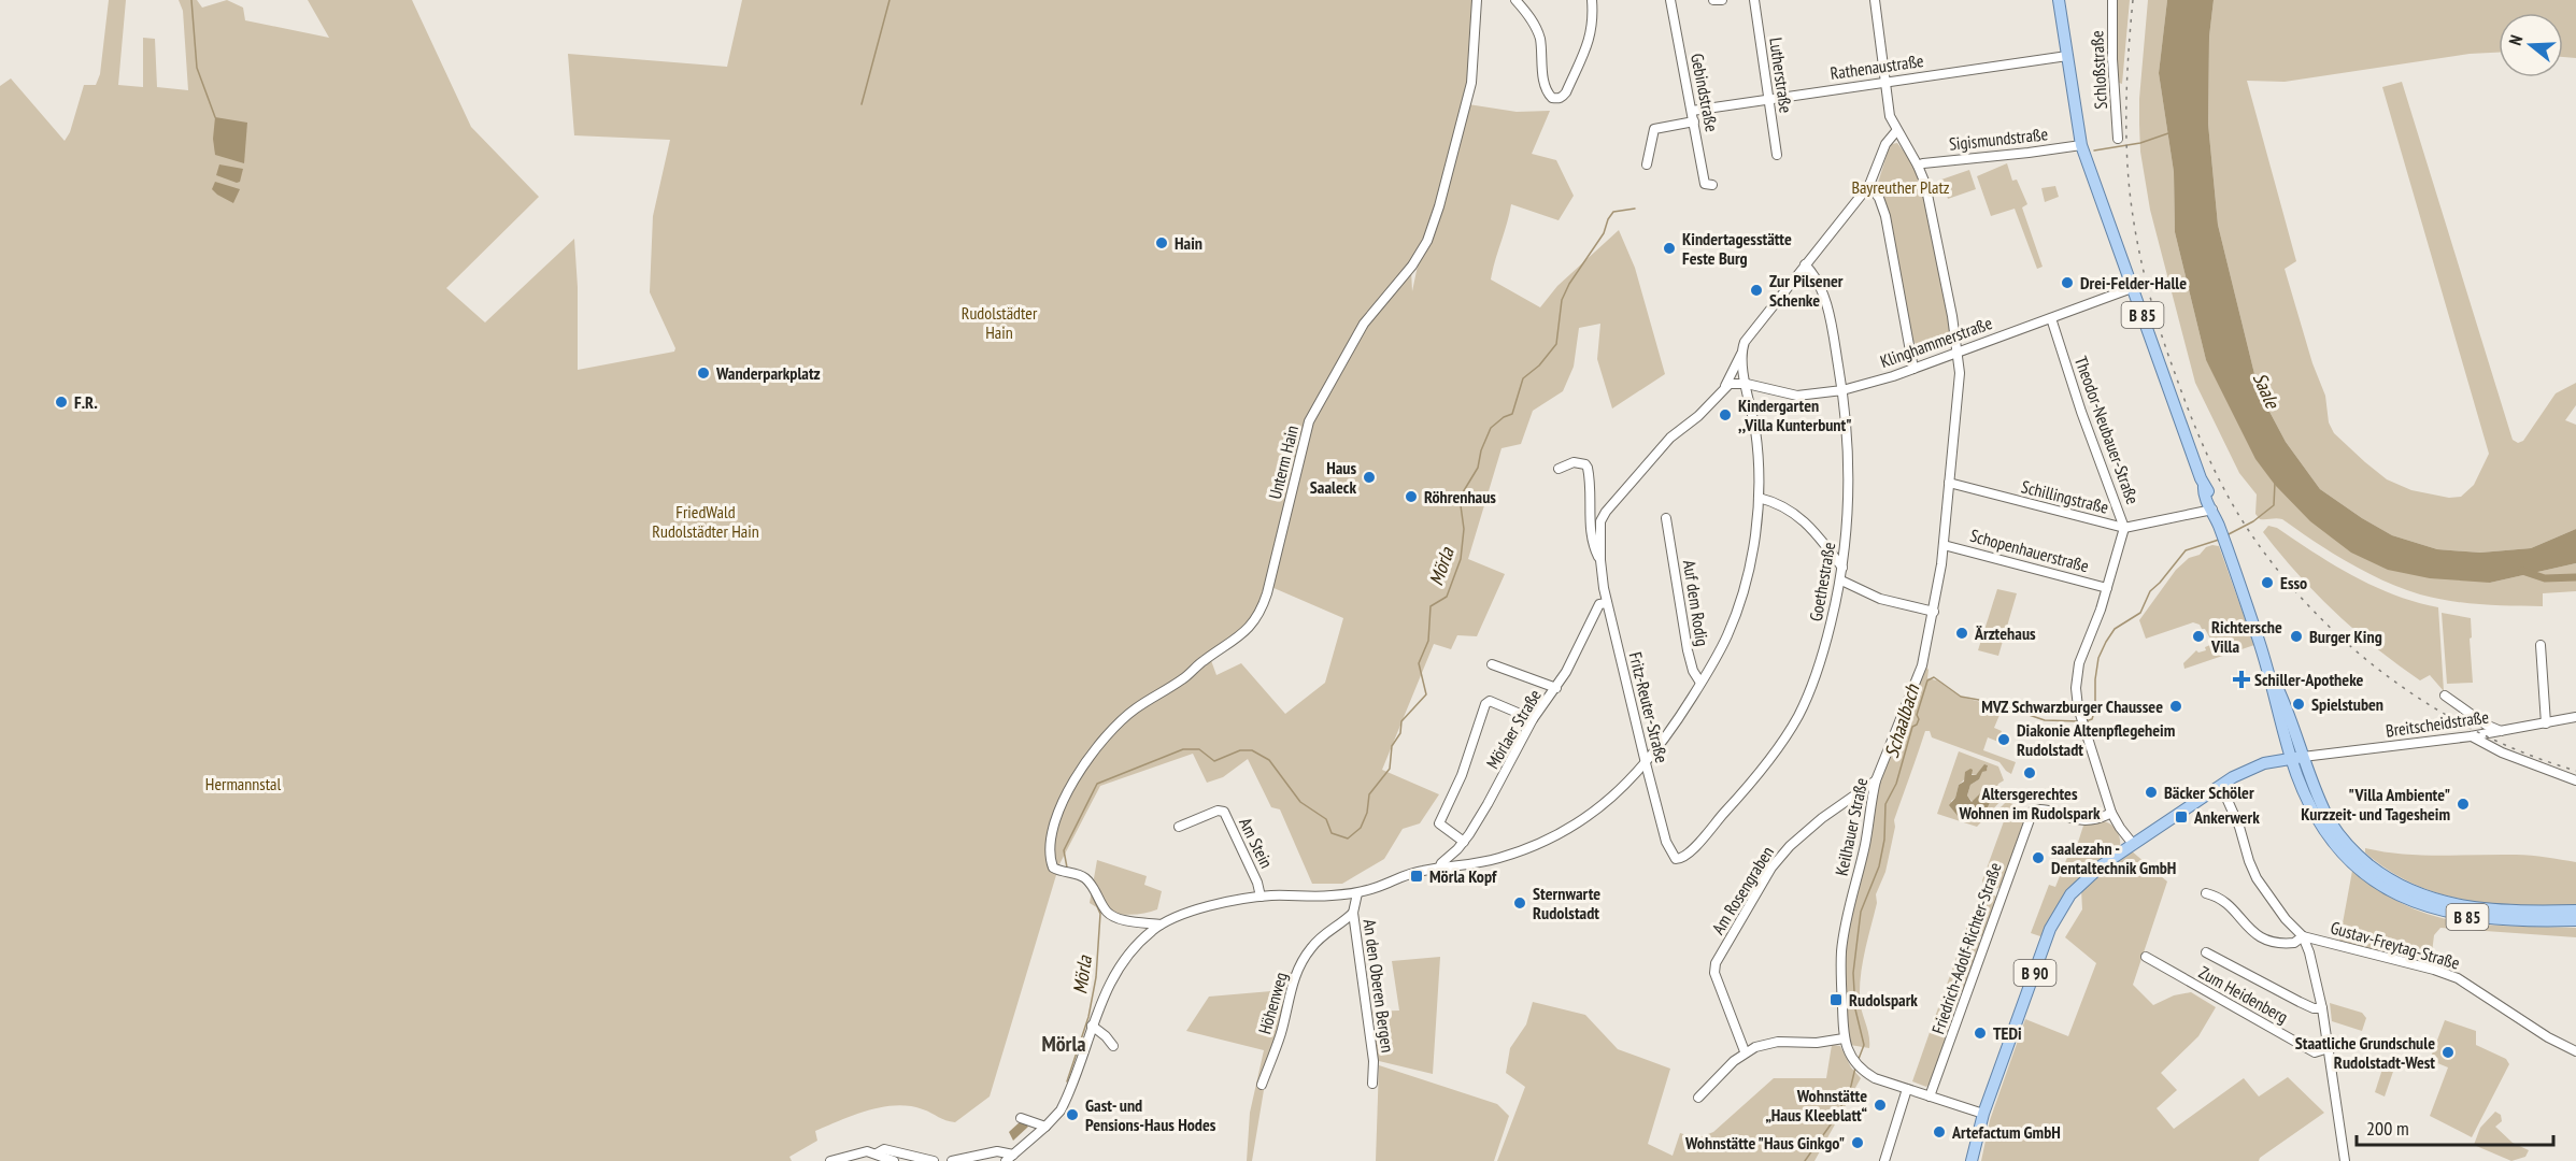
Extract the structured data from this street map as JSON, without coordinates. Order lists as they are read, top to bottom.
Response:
{
  "streets": {
    "main road": ["B 85", "B 90"],
    "street": [
      "Rathenaustraße",
      "Schloßstraße",
      "Lutherstraße",
      "Gebindstraße",
      "Sigismundstraße",
      "Klinghammerstraße",
      "Theodor-Neubauer-Straße",
      "Unterm Hain",
      "Schillingstraße",
      "Schopenhauerstraße",
      "Goethestraße",
      "Auf dem Rodig",
      "Fritz-Reuter-Straße",
      "Breitscheidstraße",
      "Mörlaer Straße",
      "Keilhauer Straße",
      "Am Stein",
      "Am Rosengraben",
      "Gustav-Freytag-Straße",
      "Friedrich-Adolf-Richter-Straße",
      "An den Oberen Bergen",
      "Zum Heidenberg",
      "Höhenweg"
    ]
  },
  "crossings": [
    ["Rathenaustraße", "Lutherstraße"],
    ["Rathenaustraße", "Gebindstraße"],
    ["Rathenaustraße", "B 85"],
    ["Sigismundstraße", "B 85"],
    ["B 85", "Klinghammerstraße"],
    ["B 85", "Schillingstraße"],
    ["B 85", "Breitscheidstraße"],
    ["B 85", "B 90"],
    ["Klinghammerstraße", "Theodor-Neubauer-Straße"],
    ["Klinghammerstraße", "Goethestraße"],
    ["Klinghammerstraße", "Keilhauer Straße"],
    ["Theodor-Neubauer-Straße", "Schillingstraße"],
    ["Theodor-Neubauer-Straße", "Schopenhauerstraße"],
    ["Theodor-Neubauer-Straße", "Friedrich-Adolf-Richter-Straße"],
    ["Theodor-Neubauer-Straße", "B 90"],
    ["Schillingstraße", "Keilhauer Straße"],
    ["Schopenhauerstraße", "Keilhauer Straße"],
    ["Goethestraße", "Fritz-Reuter-Straße"],
    ["Fritz-Reuter-Straße", "Mörlaer Straße"],
    ["Breitscheidstraße", "B 90"],
    ["Keilhauer Straße", "Am Rosengraben"],
    ["Keilhauer Straße", "Friedrich-Adolf-Richter-Straße"],
    ["Keilhauer Straße", "B 90"],
    ["An den Oberen Bergen", "Höhenweg"]
  ],
  "districts": ["Mörla"],
  "water": ["Saale", "Mörla", "Schaalbach"],
  "parks": [
    "Bayreuther Platz",
    "Rudolstädter Hain",
    "FriedWald Rudolstädter Hain",
    "Hermannstal"
  ],
  "places": {
    "other": [
      "Hain",
      "Kindertagesstätte Feste Burg",
      "Drei-Felder-Halle",
      "Zur Pilsener Schenke",
      "Wanderparkplatz",
      "F.R.",
      "Kindergarten ,,Villa Kunterbunt\"",
      "Haus Saaleck",
      "Röhrenhaus",
      "Esso",
      "Ärztehaus",
      "Richtersche Villa",
      "Burger King",
      "Spielstuben",
      "MVZ Schwarzburger Chaussee",
      "Diakonie Altenpflegeheim Rudolstadt",
      "Altersgerechtes Wohnen im Rudolspark",
      "Bäcker Schöler",
      "\"Villa Ambiente\" Kurzzeit- und Tagesheim",
      "saalezahn - Dentaltechnik GmbH",
      "Sternwarte Rudolstadt",
      "TEDi",
      "Staatliche Grundschule Rudolstadt-West",
      "Wohnstätte „Haus Kleeblatt“",
      "Gast- und Pensions-Haus Hodes",
      "Artefactum GmbH",
      "Wohnstätte \"Haus Ginkgo\""
    ],
    "health": ["Schiller-Apotheke"],
    "transit": ["Ankerwerk", "Mörla Kopf", "Rudolspark"]
  },
  "scale_bar": "200 m",
  "north": "left"
}
